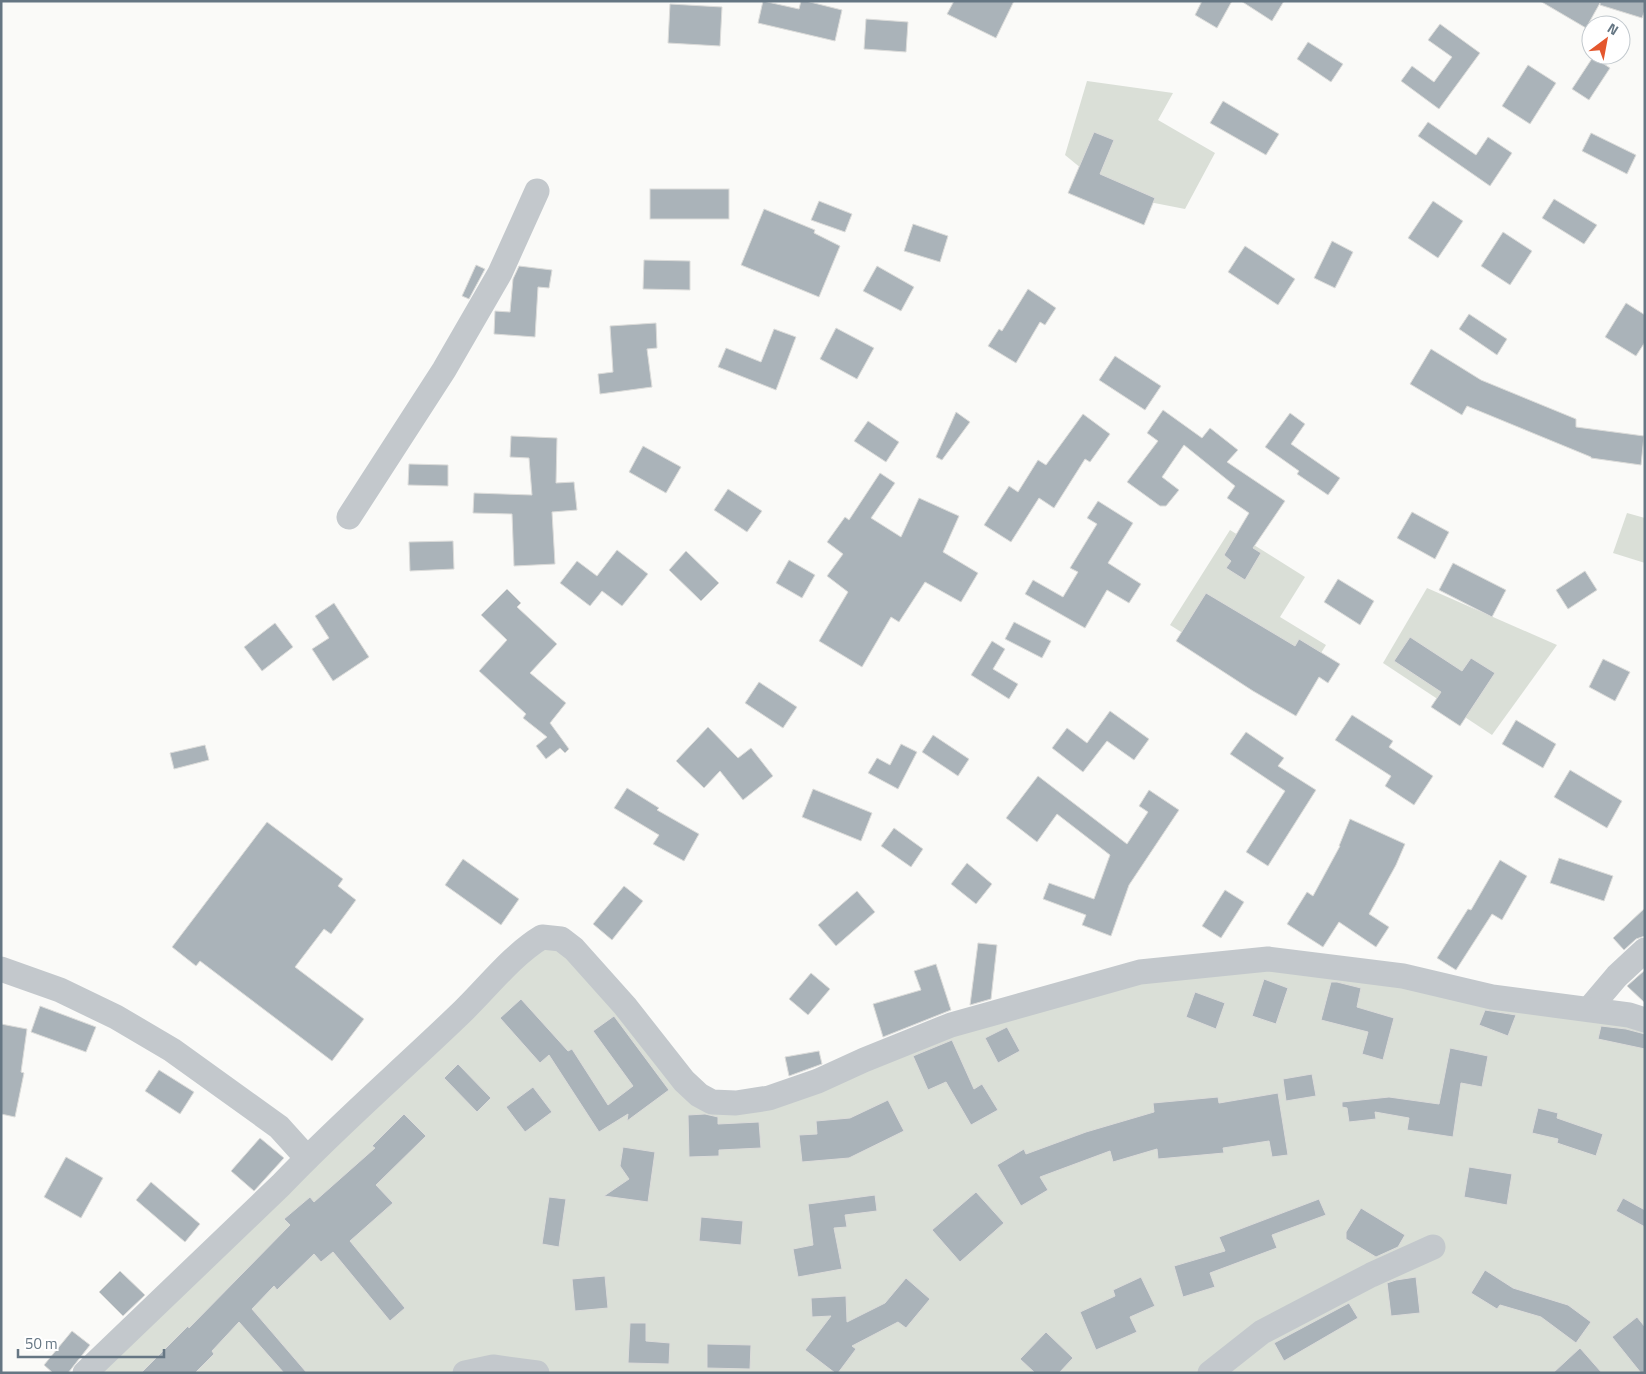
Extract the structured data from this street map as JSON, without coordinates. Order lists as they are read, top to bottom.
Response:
{
  "scale_bar": "50 m",
  "north": "top right"
}
